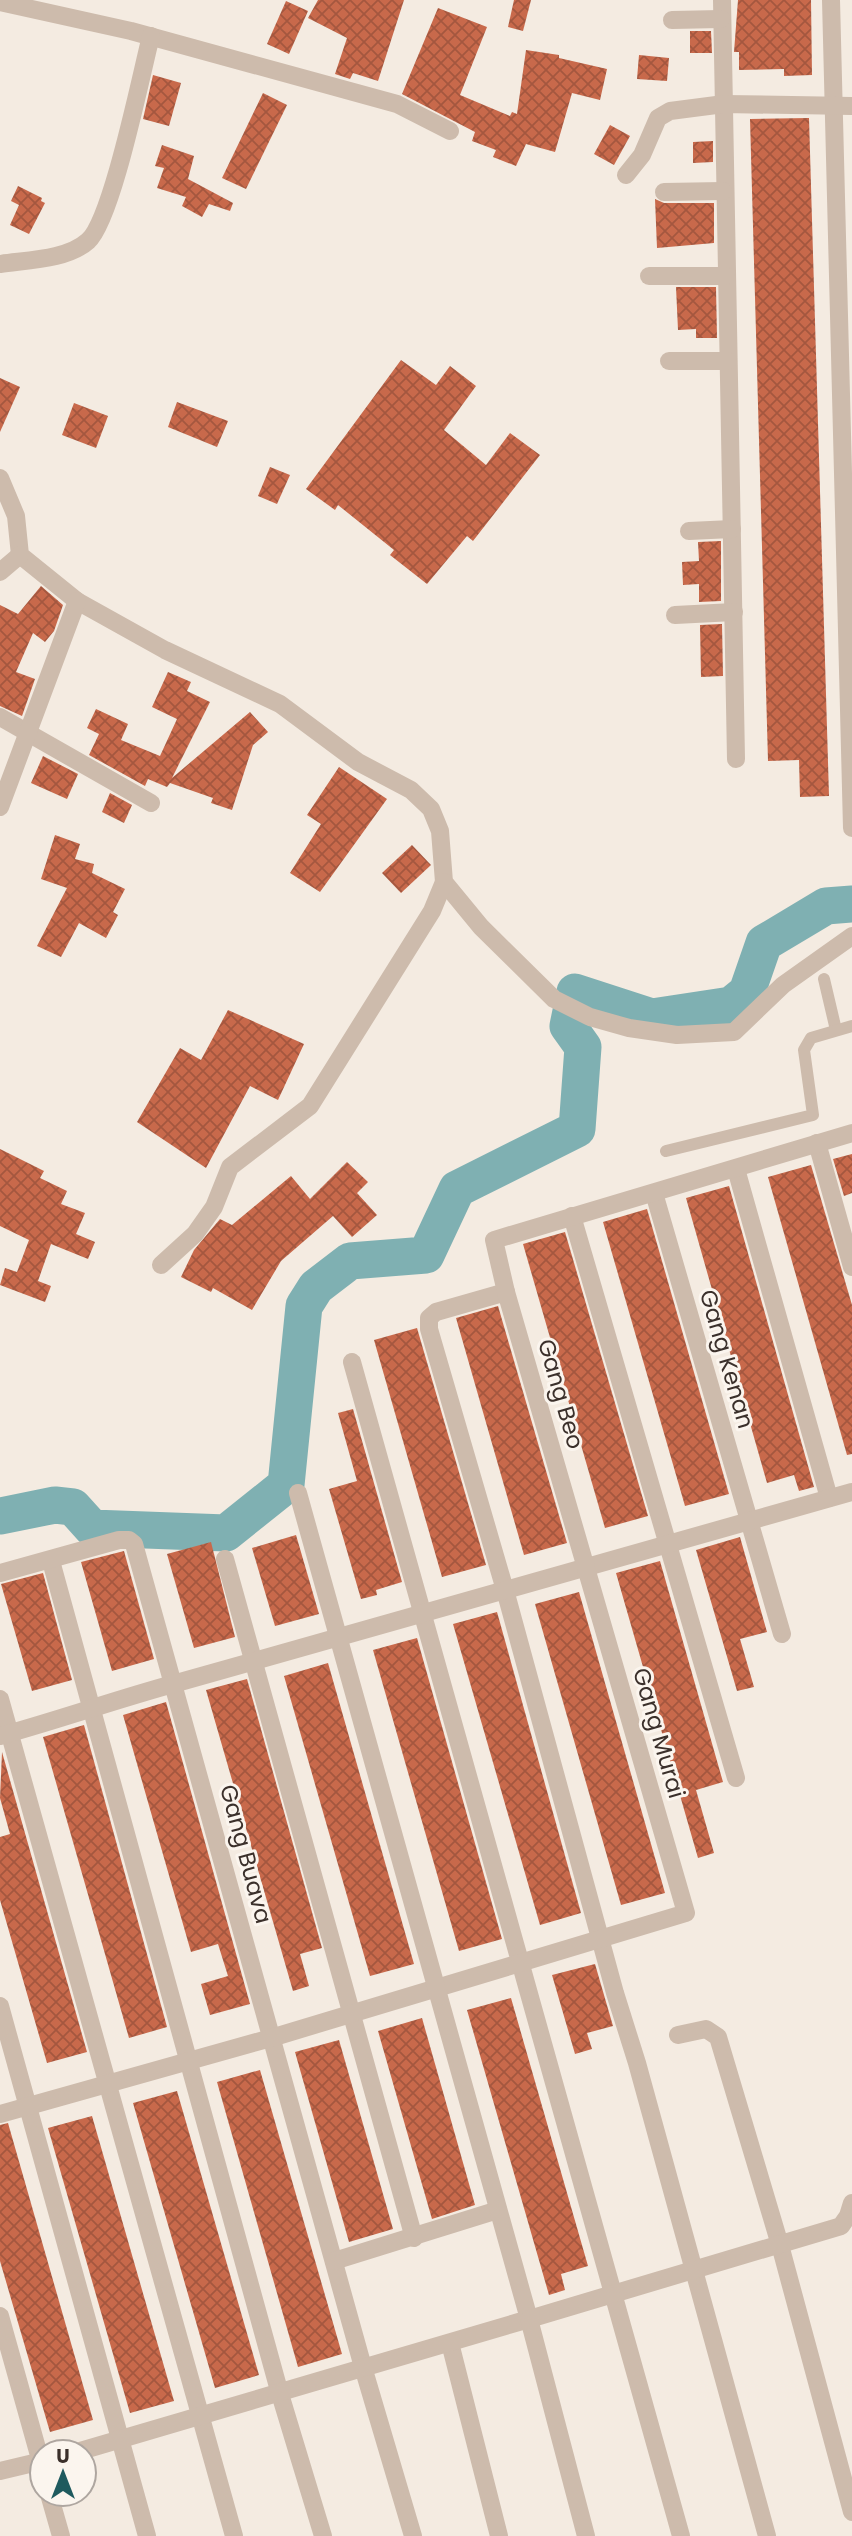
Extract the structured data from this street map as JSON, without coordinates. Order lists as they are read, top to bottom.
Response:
{
  "streets": {
    "street": [
      "Gang Kenan",
      "Gang Beo",
      "Gang Murai",
      "Gang Buava"
    ]
  },
  "crossings": [
    ["Gang Beo", "Gang Murai"]
  ],
  "north": "top"
}
